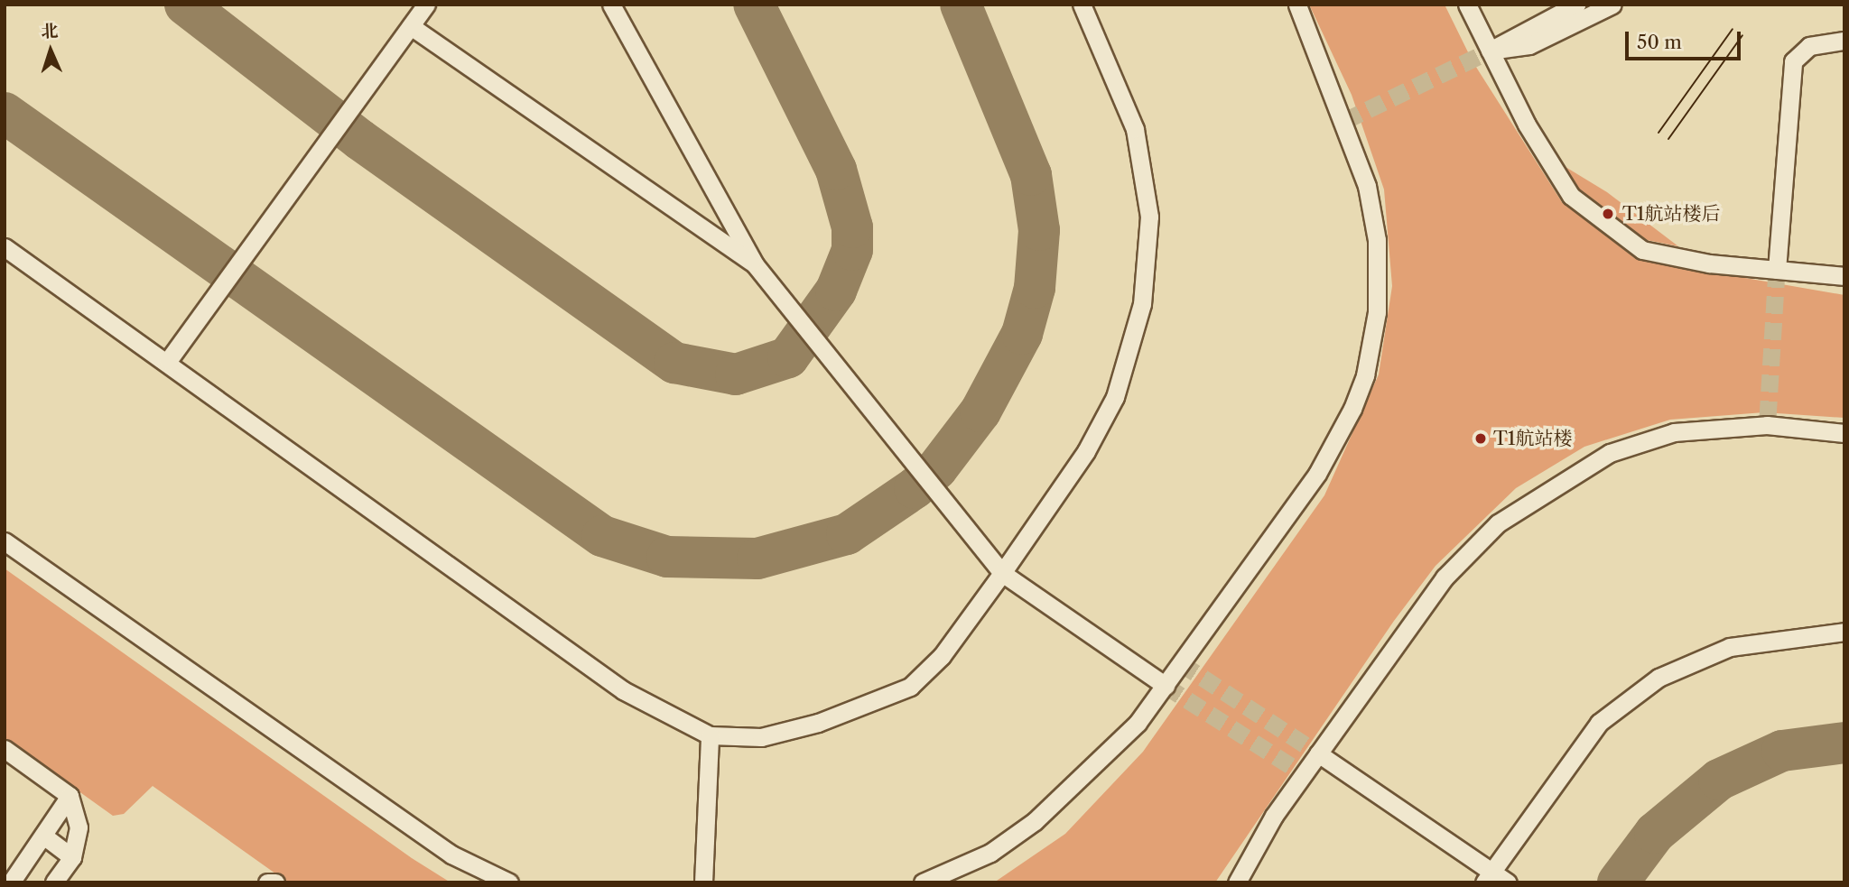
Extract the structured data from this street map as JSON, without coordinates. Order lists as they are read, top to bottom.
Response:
{
  "places": ["T1航站楼后", "T1航站楼"],
  "scale_bar": "50 m",
  "north": "top"
}
